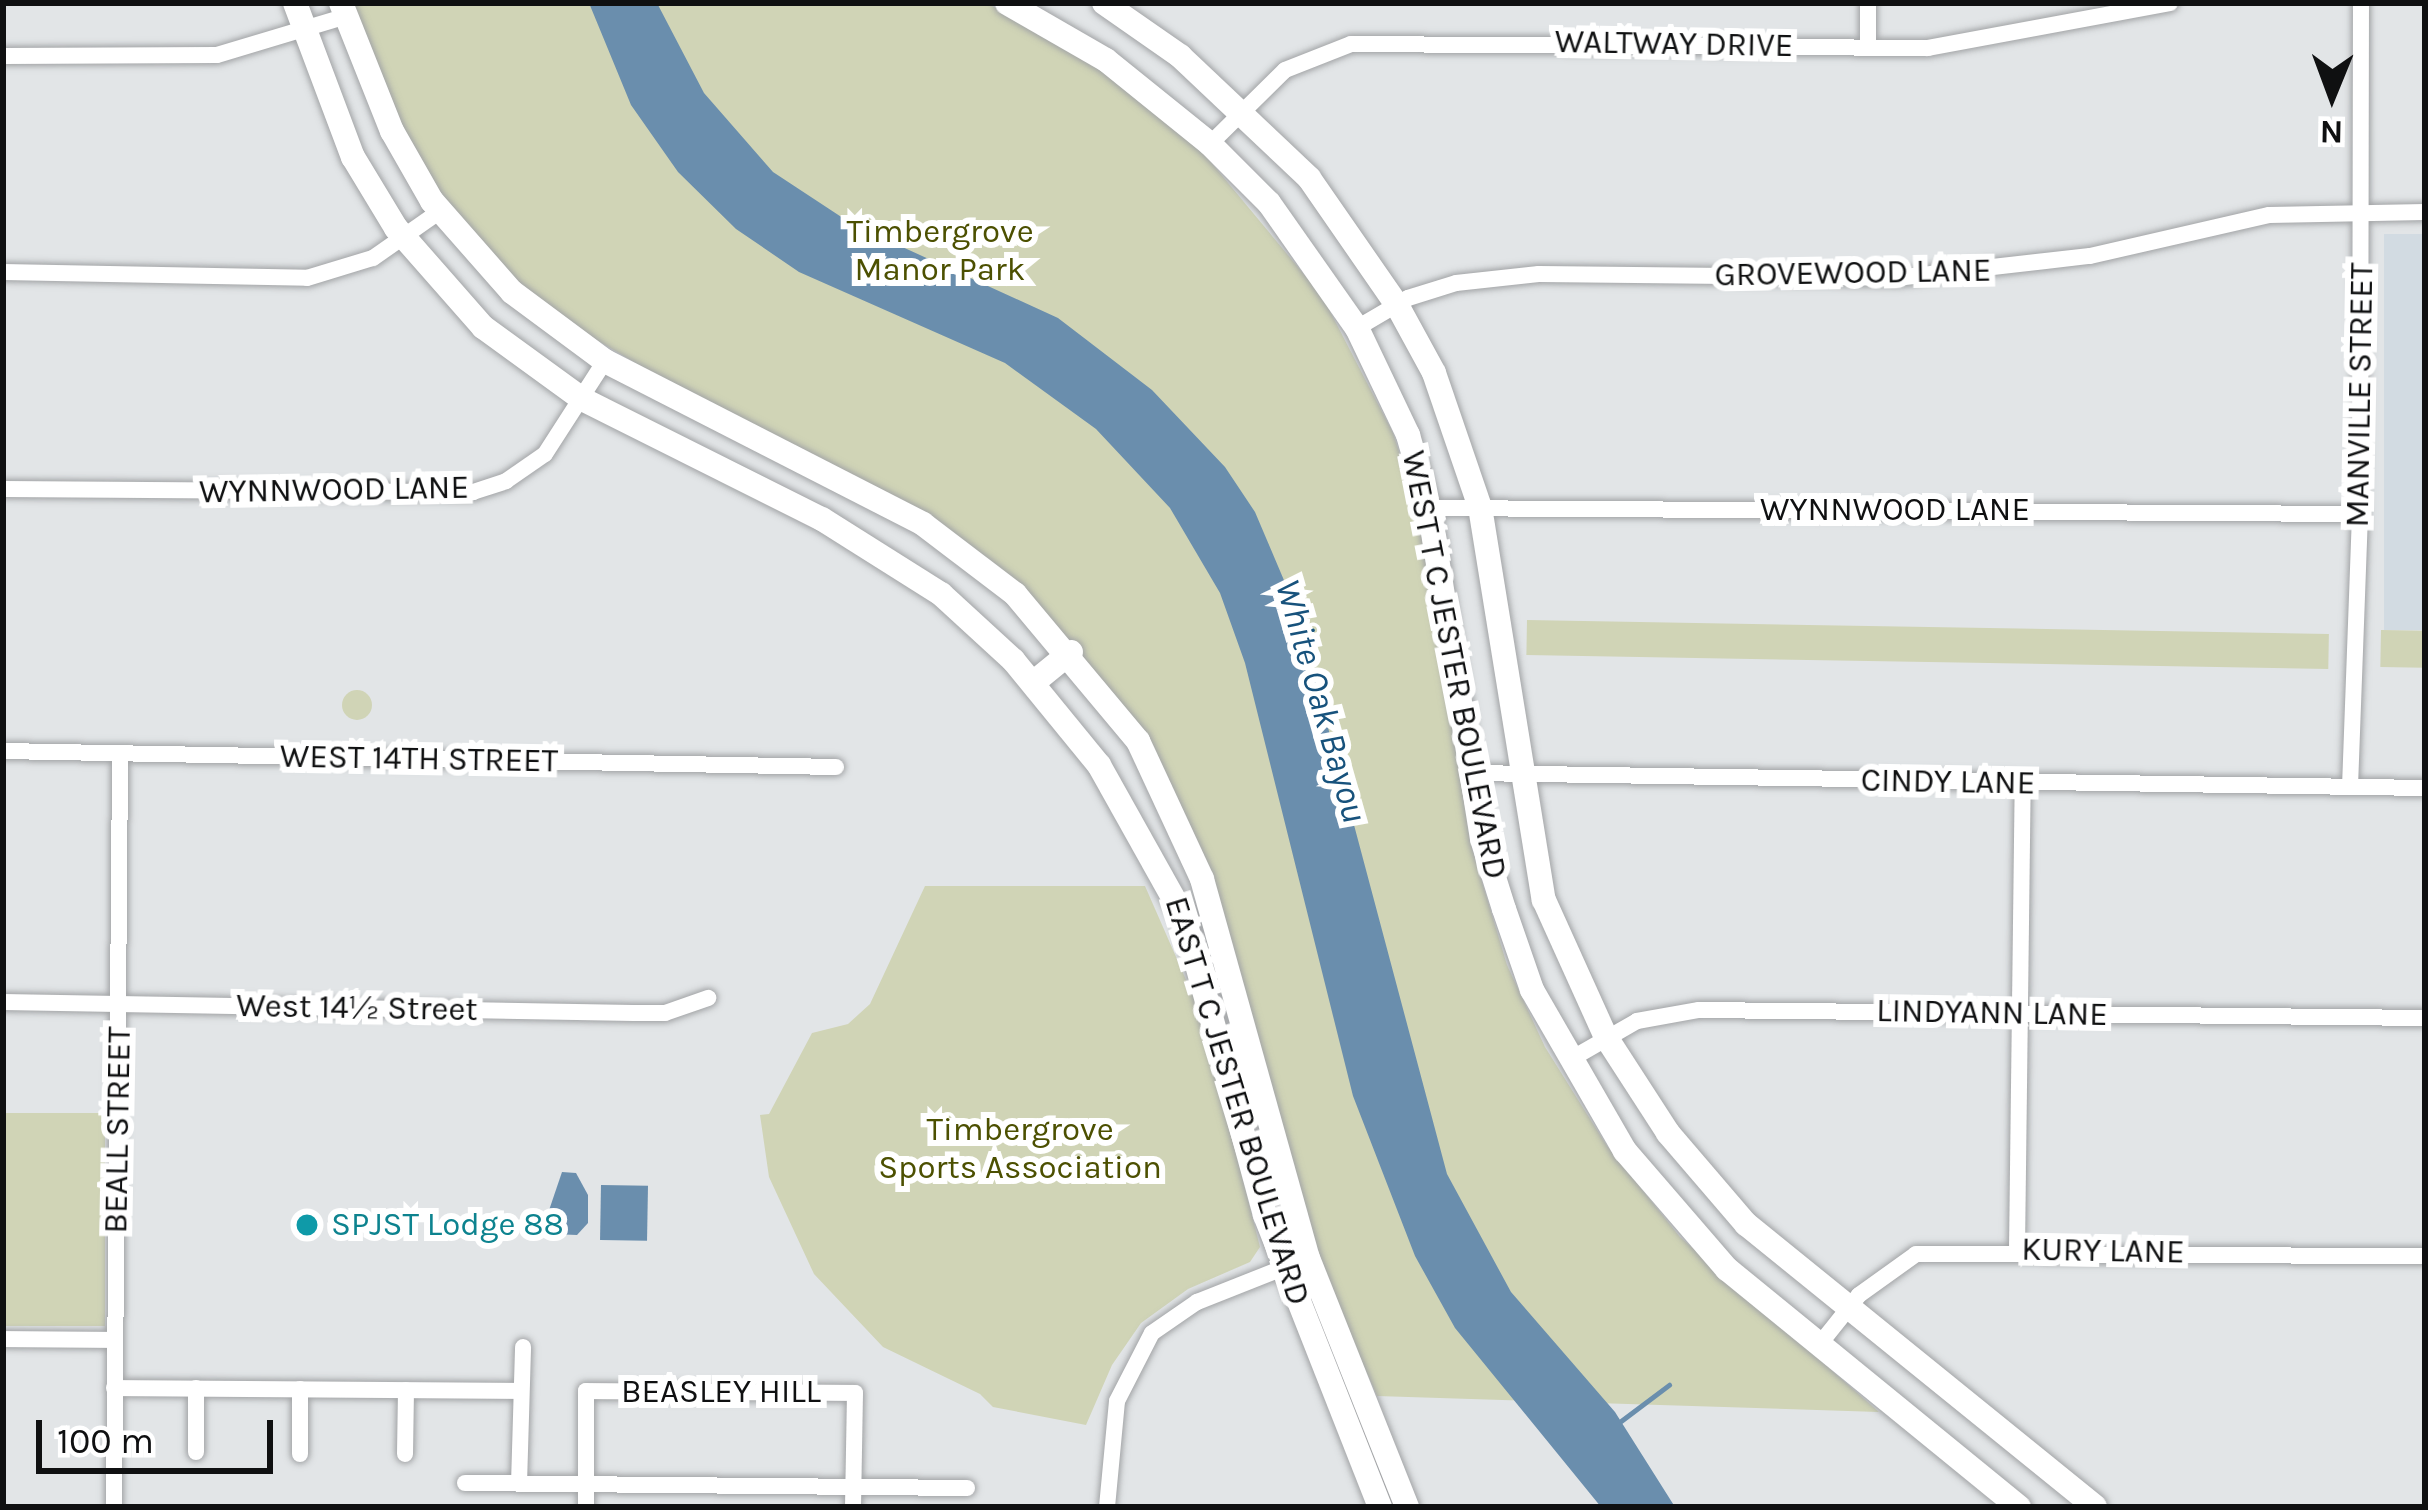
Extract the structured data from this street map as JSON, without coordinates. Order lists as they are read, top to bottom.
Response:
{
  "streets": {
    "street": [
      "WALTWAY DRIVE",
      "GROVEWOOD LANE",
      "MANVILLE STREET",
      "WYNNWOOD LANE",
      "WEST T C JESTER BOULEVARD",
      "WEST 14TH STREET",
      "CINDY LANE",
      "West 14½ Street",
      "LINDYANN LANE",
      "EAST T C JESTER BOULEVARD",
      "BEALL STREET",
      "KURY LANE",
      "BEASLEY HILL"
    ]
  },
  "crossings": [
    ["WALTWAY DRIVE", "WEST T C JESTER BOULEVARD"],
    ["GROVEWOOD LANE", "MANVILLE STREET"],
    ["GROVEWOOD LANE", "WEST T C JESTER BOULEVARD"],
    ["MANVILLE STREET", "WYNNWOOD LANE"],
    ["MANVILLE STREET", "CINDY LANE"],
    ["WYNNWOOD LANE", "WEST T C JESTER BOULEVARD"],
    ["WYNNWOOD LANE", "EAST T C JESTER BOULEVARD"],
    ["WEST T C JESTER BOULEVARD", "CINDY LANE"],
    ["WEST T C JESTER BOULEVARD", "LINDYANN LANE"],
    ["WEST T C JESTER BOULEVARD", "KURY LANE"],
    ["WEST 14TH STREET", "BEALL STREET"],
    ["West 14½ Street", "BEALL STREET"]
  ],
  "water": ["White Oak Bayou"],
  "parks": ["Timbergrove Manor Park", "Timbergrove Sports Association"],
  "places": ["SPJST Lodge 88"],
  "scale_bar": "100 m",
  "north": "bottom"
}
